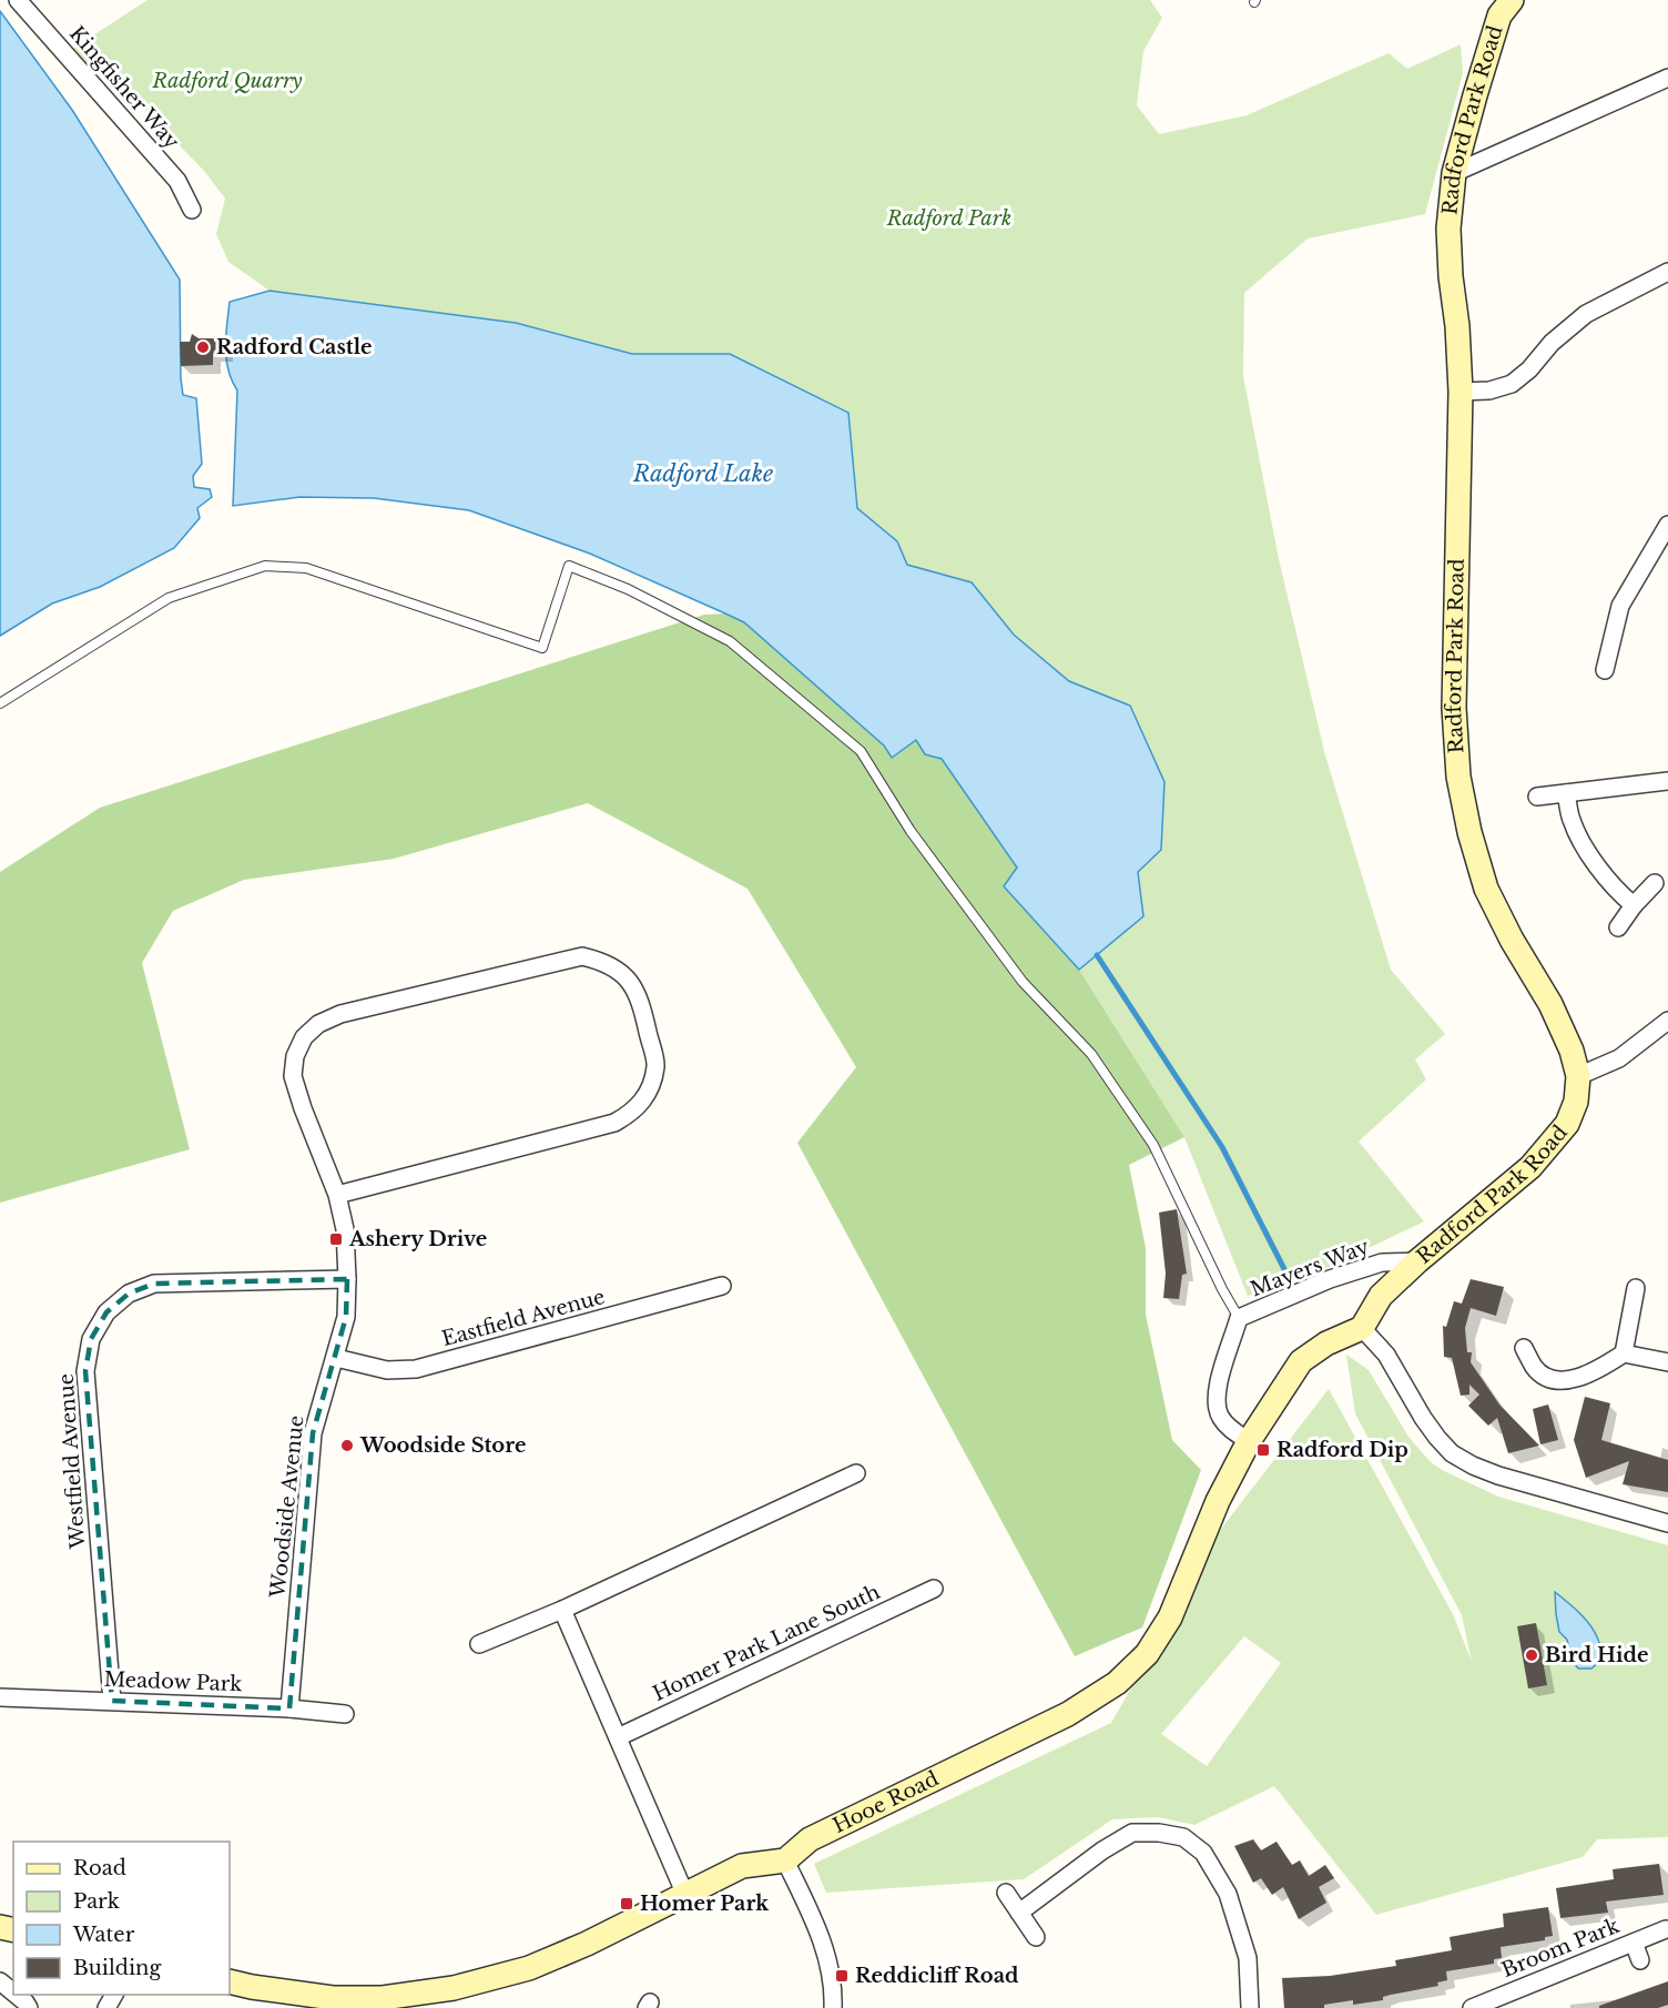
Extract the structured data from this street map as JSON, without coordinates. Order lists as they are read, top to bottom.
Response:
{
  "streets": {
    "street": [
      "Kingfisher Way",
      "Radford Park Road",
      "Mayers Way",
      "Eastfield Avenue",
      "Westfield Avenue",
      "Woodside Avenue",
      "Homer Park Lane South",
      "Meadow Park",
      "Hooe Road",
      "Broom Park"
    ]
  },
  "crossings": [
    ["Radford Park Road", "Mayers Way"],
    ["Radford Park Road", "Hooe Road"],
    ["Mayers Way", "Hooe Road"],
    ["Eastfield Avenue", "Woodside Avenue"],
    ["Westfield Avenue", "Woodside Avenue"],
    ["Westfield Avenue", "Meadow Park"],
    ["Woodside Avenue", "Meadow Park"]
  ],
  "water": ["Radford Lake"],
  "parks": ["Radford Quarry", "Radford Park"],
  "places": {
    "other": ["Radford Castle", "Woodside Store", "Bird Hide"],
    "transit": [
      "Ashery Drive",
      "Radford Dip",
      "Homer Park",
      "Reddicliff Road"
    ]
  },
  "legend": [
    "Road",
    "Park",
    "Water",
    "Building"
  ]
}
